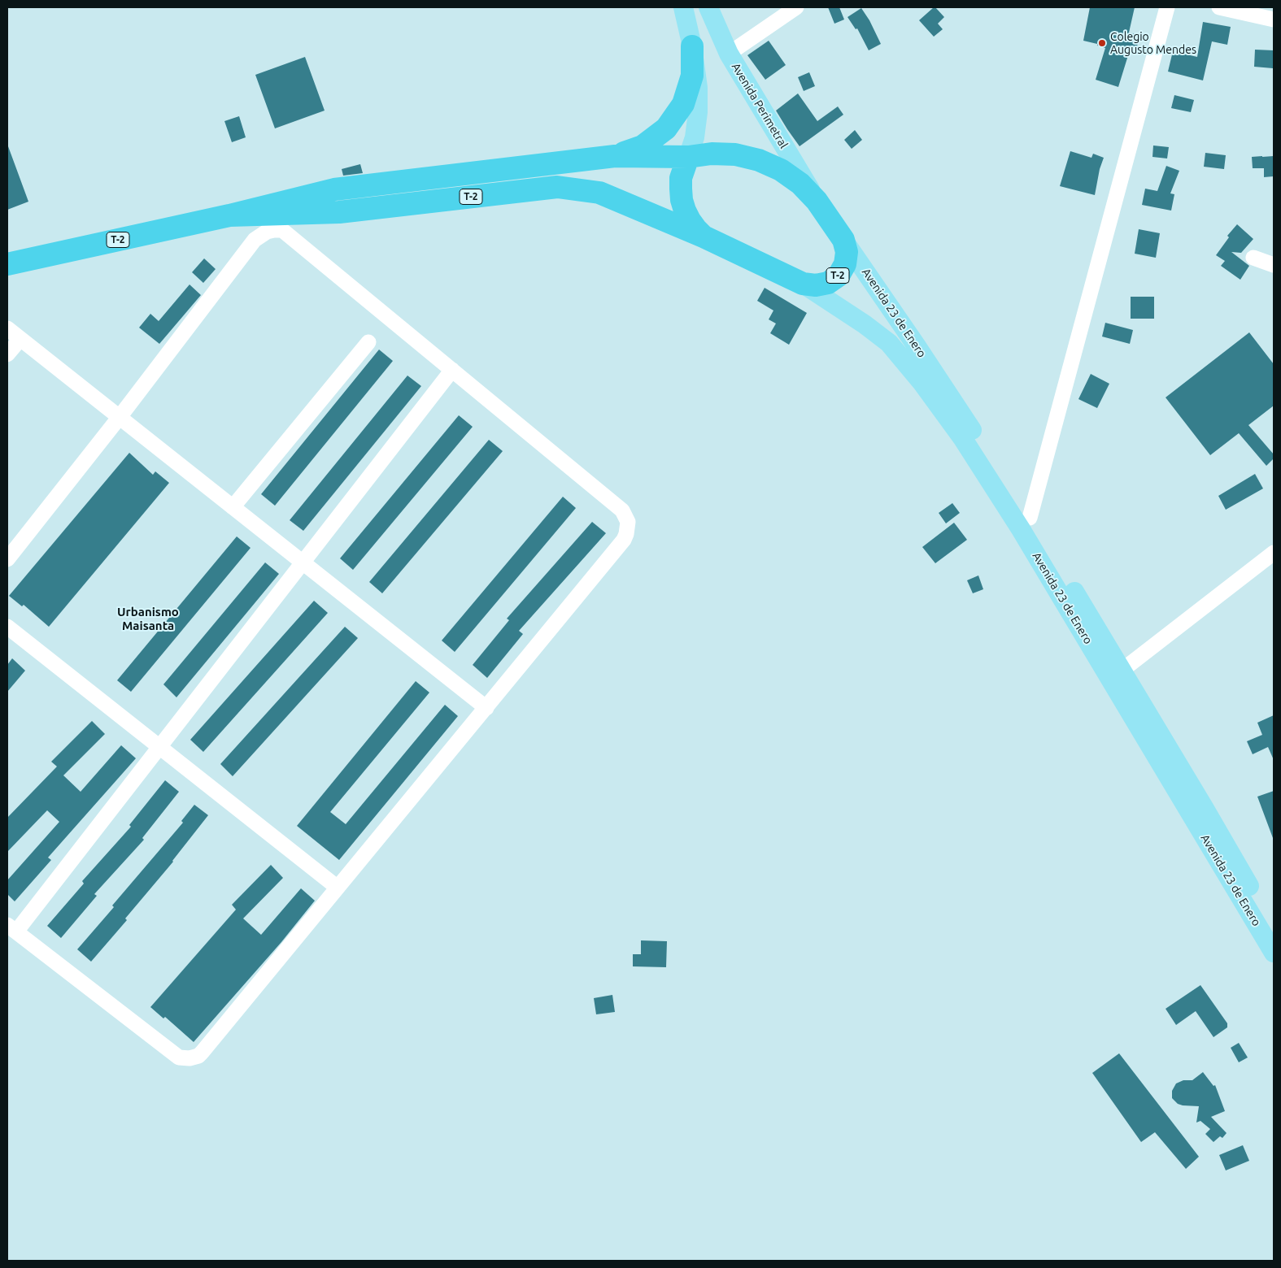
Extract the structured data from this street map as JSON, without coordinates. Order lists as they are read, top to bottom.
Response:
{
  "streets": {
    "highway": ["T-2"],
    "main road": ["Avenida Perimetral", "Avenida 23 de Enero"]
  },
  "crossings": [
    ["Avenida Perimetral", "T-2"],
    ["T-2", "Avenida 23 de Enero"]
  ],
  "districts": ["Urbanismo Maisanta"],
  "places": ["Colegio Augusto Mendes"]
}
